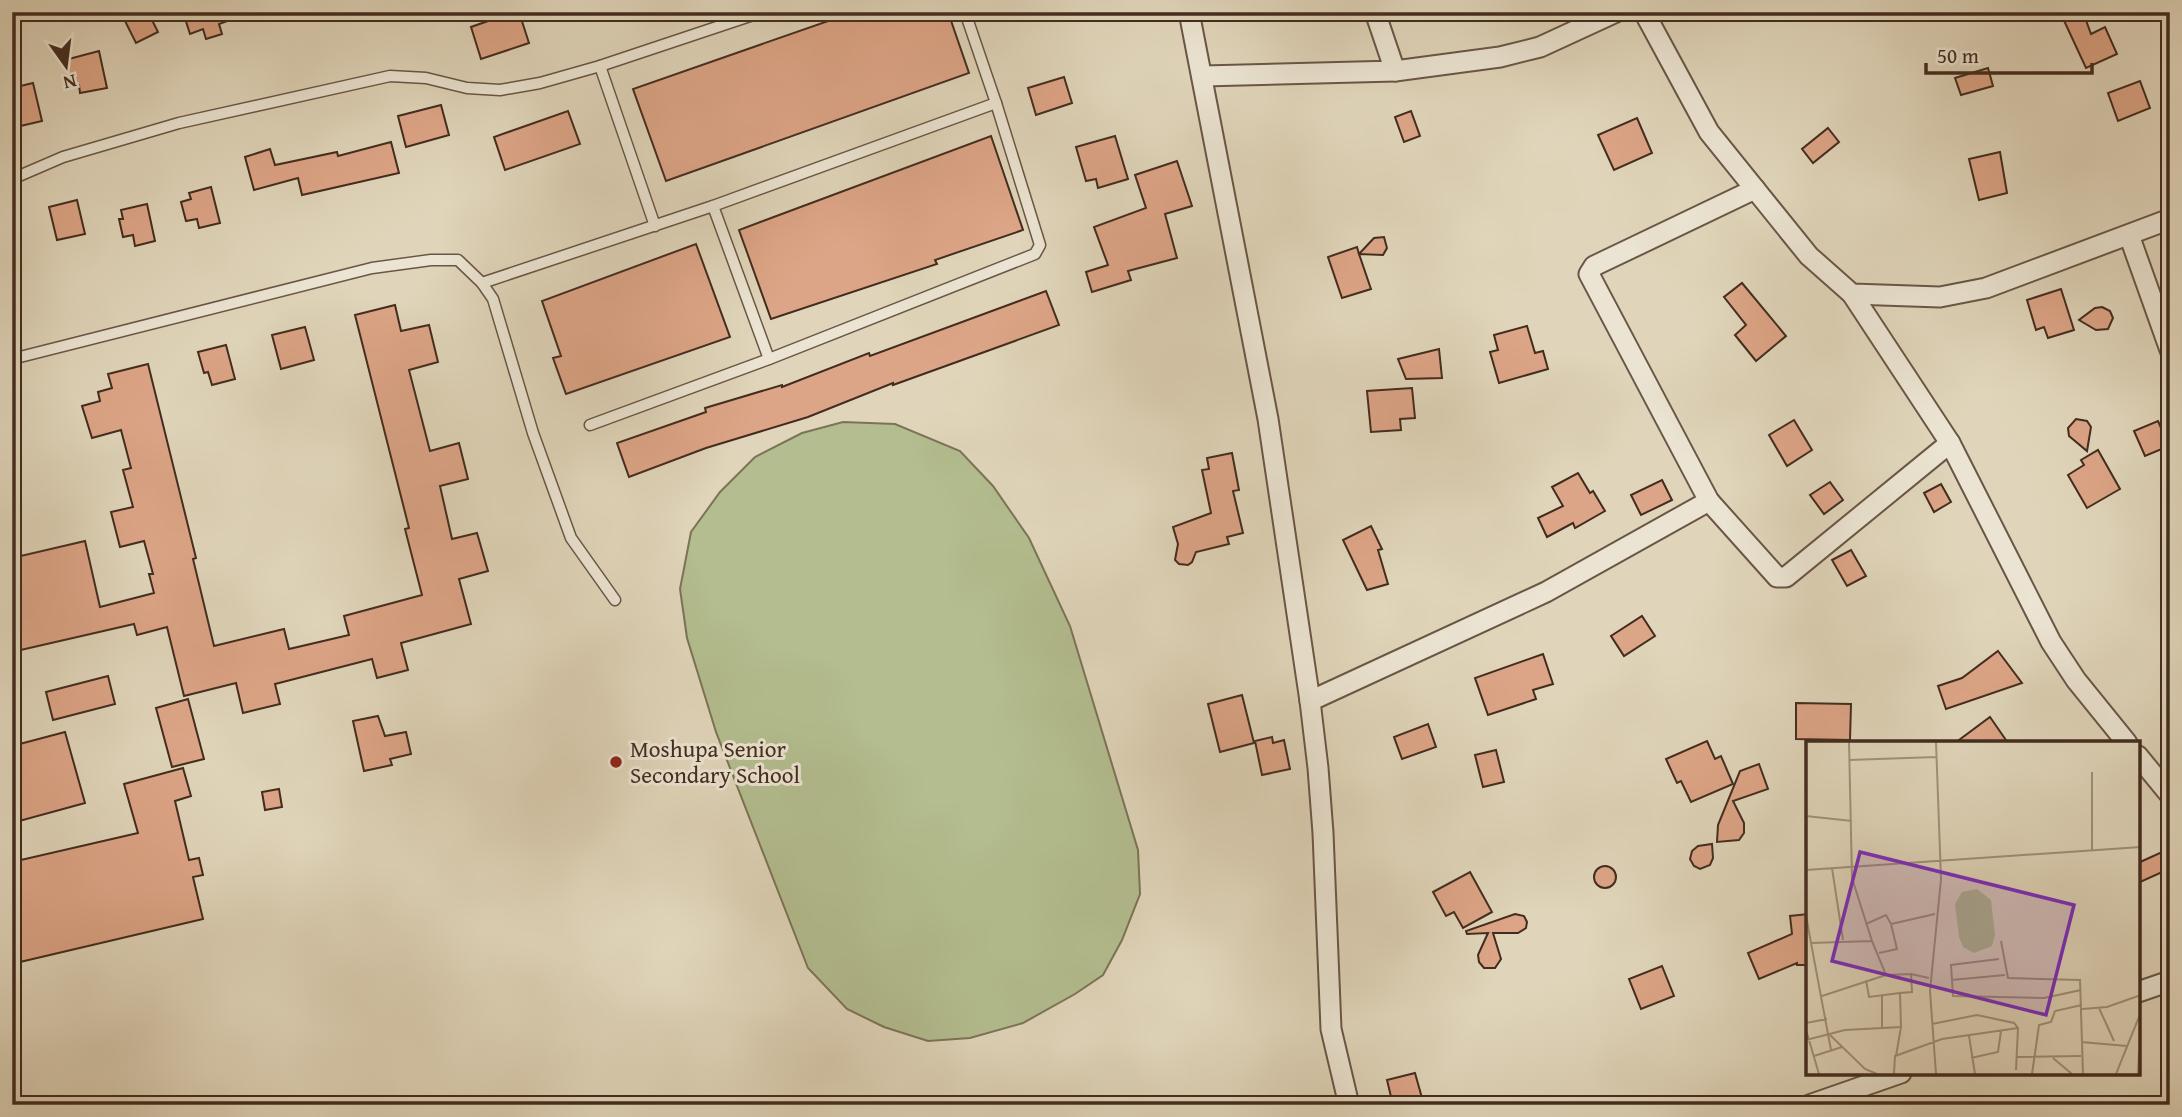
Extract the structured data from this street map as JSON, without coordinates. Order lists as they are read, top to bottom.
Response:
{
  "places": ["Moshupa Senior Secondary School"],
  "scale_bar": "50 m",
  "north": "bottom"
}
